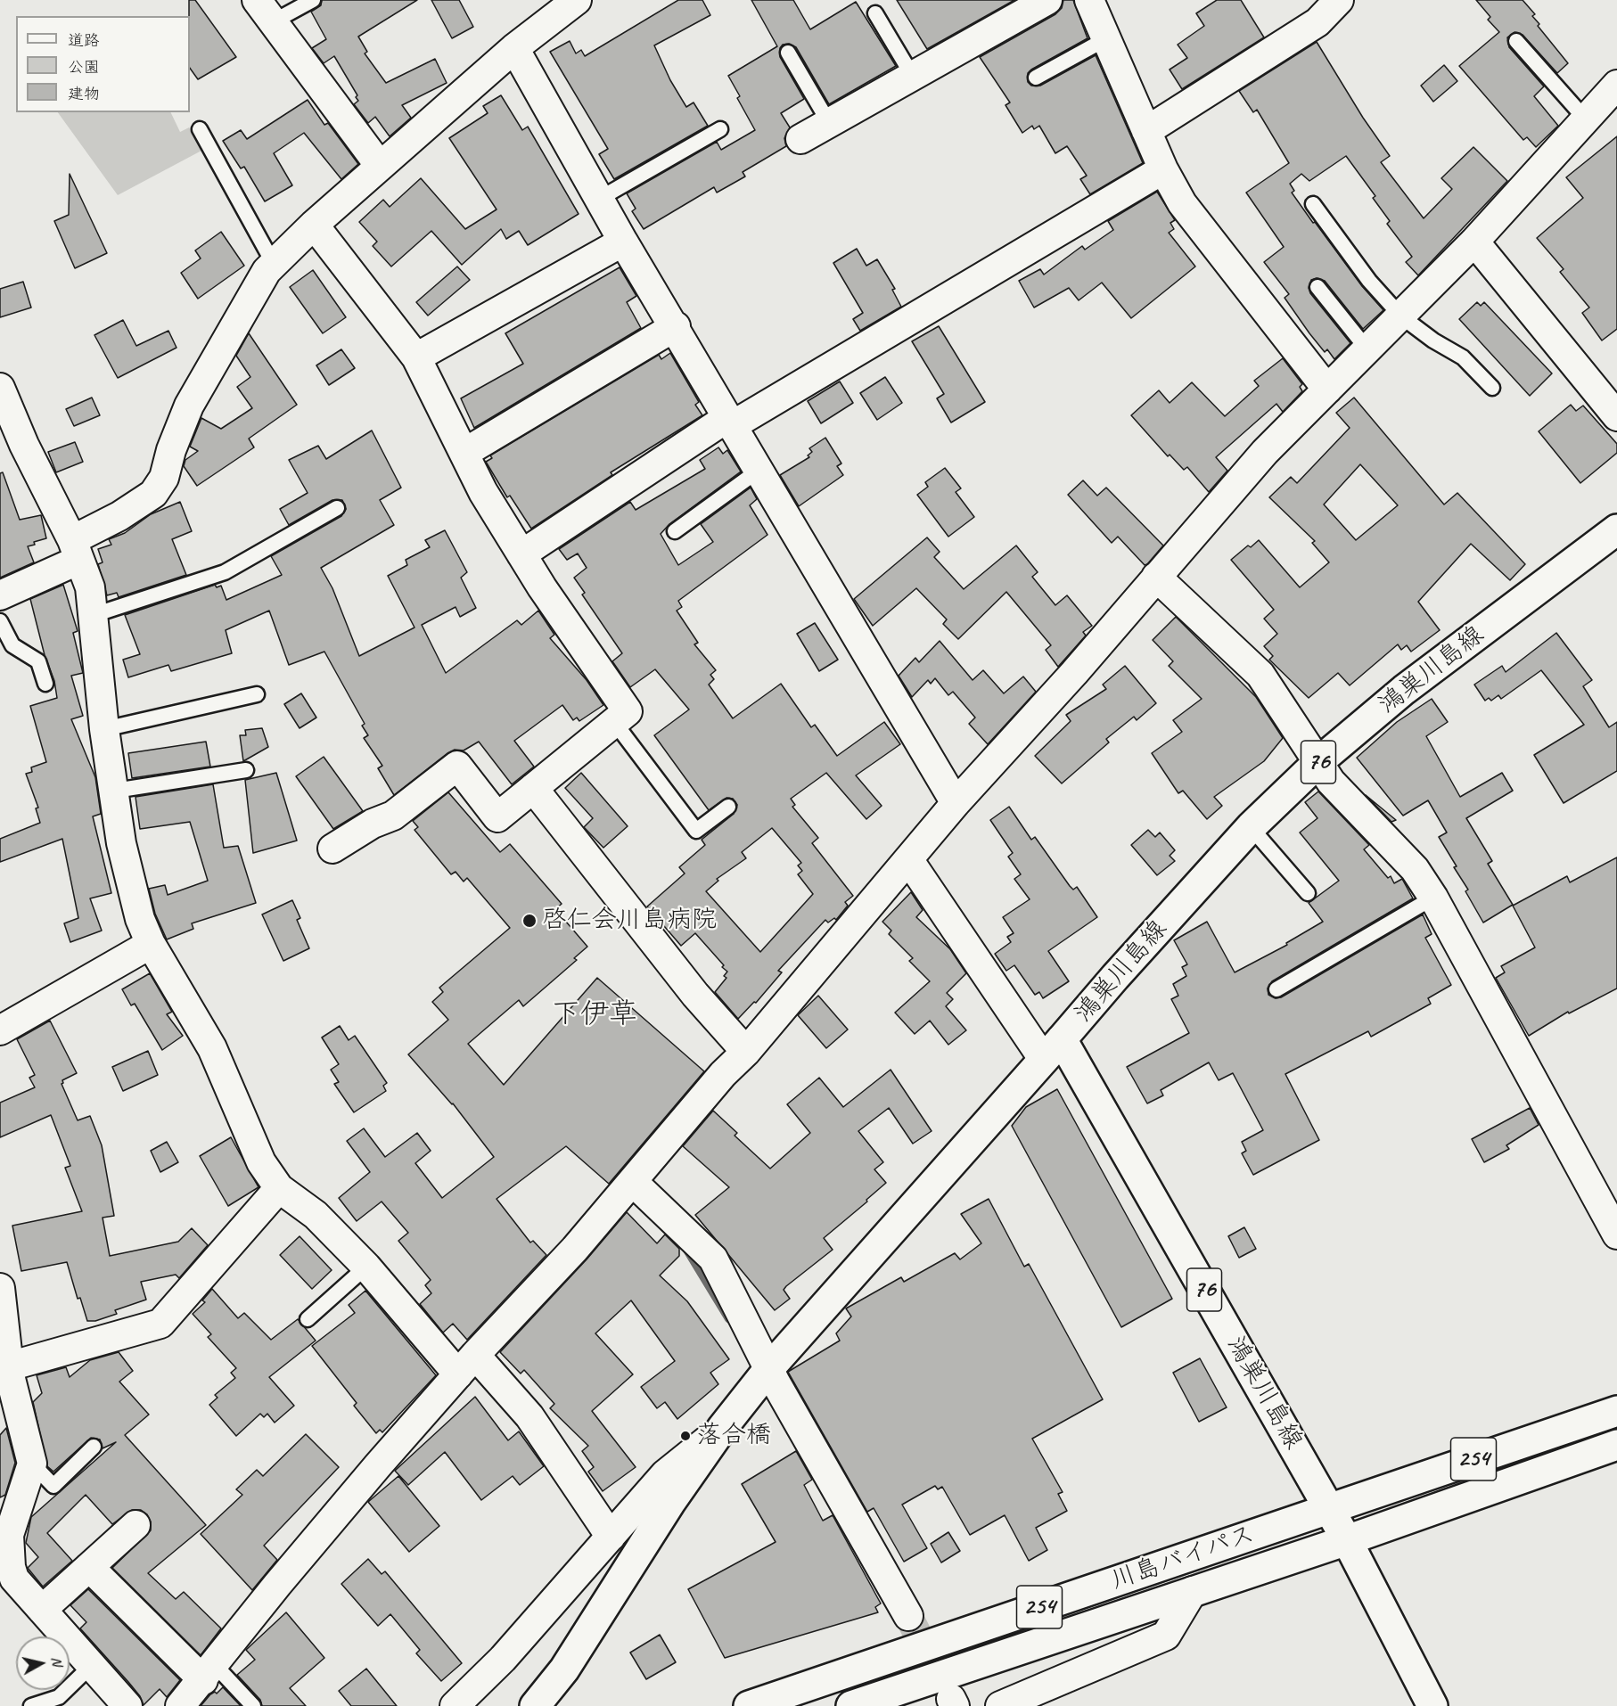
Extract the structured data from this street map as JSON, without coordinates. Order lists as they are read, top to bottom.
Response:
{
  "streets": {
    "main road": [
      "鴻巣川島線",
      "76",
      "254",
      "川島バイパス"
    ]
  },
  "crossings": [
    ["鴻巣川島線", "川島バイパス"]
  ],
  "districts": ["下伊草"],
  "places": ["啓仁会川島病院", "落合橋"],
  "legend": ["道路", "公園", "建物"],
  "north": "right"
}
